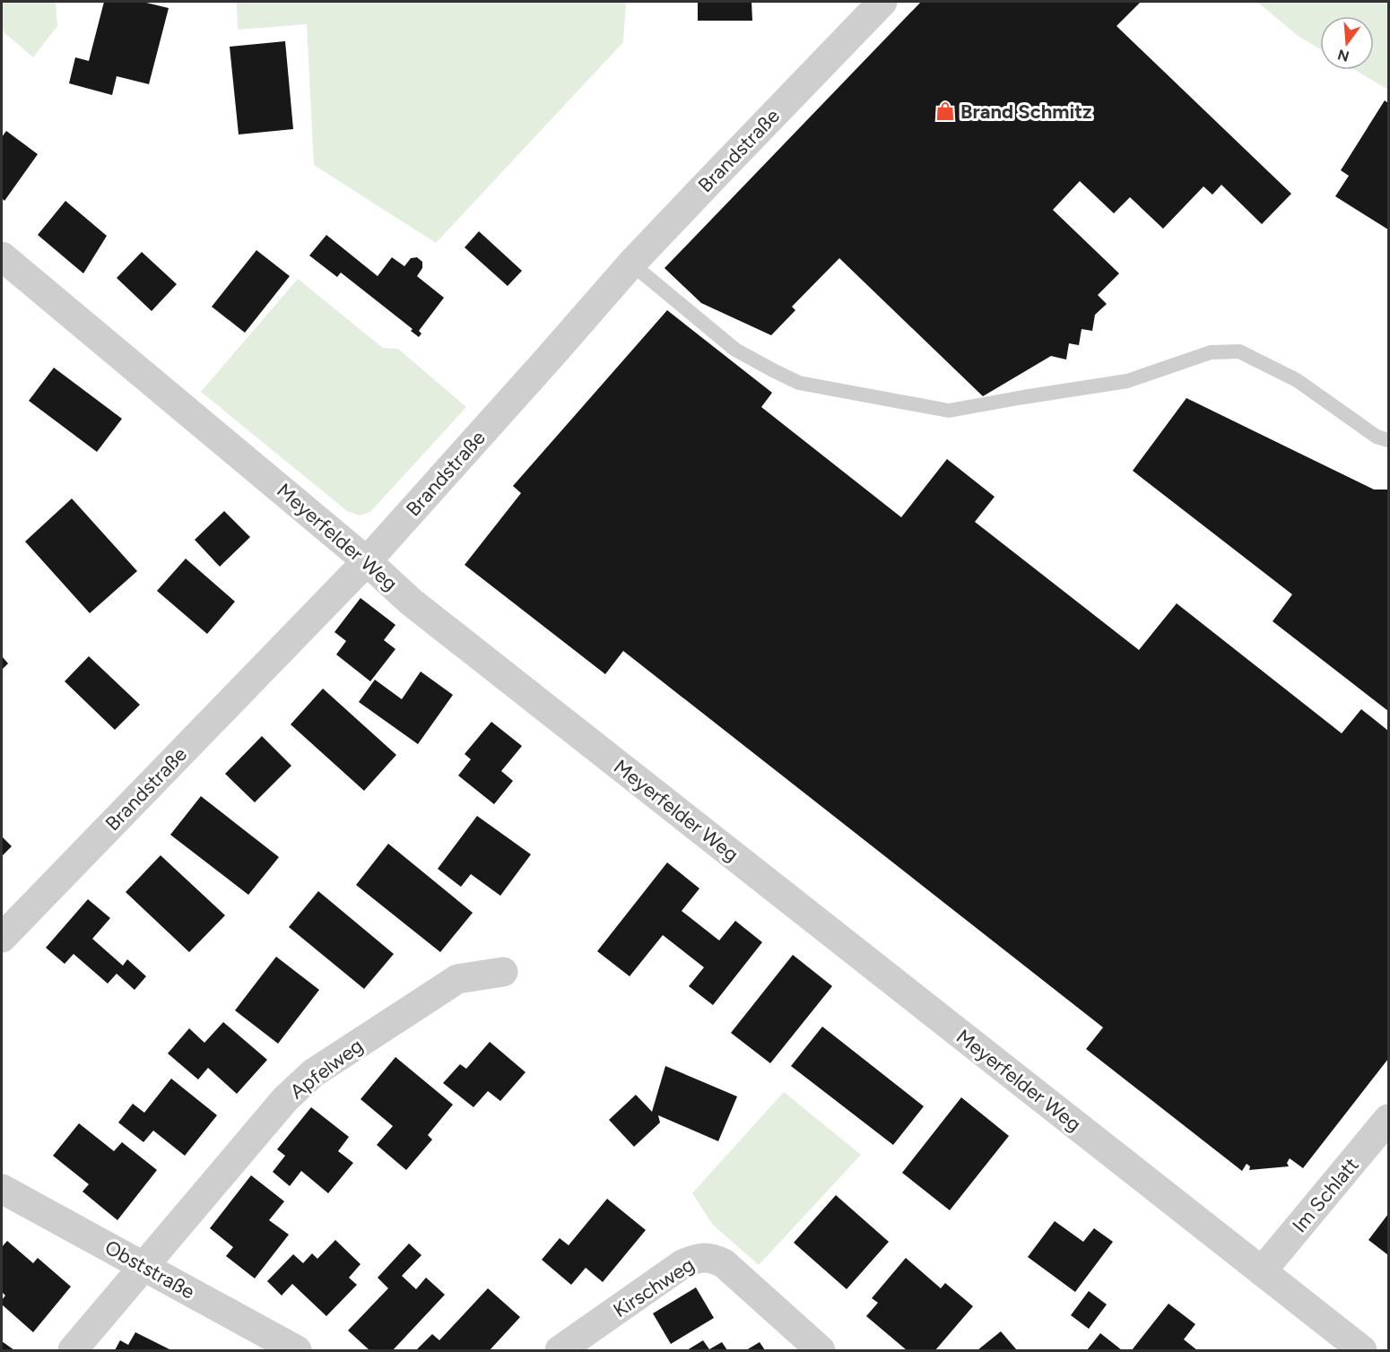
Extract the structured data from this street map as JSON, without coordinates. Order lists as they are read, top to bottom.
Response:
{
  "streets": {
    "street": [
      "Brandstraße",
      "Meyerfelder Weg",
      "Apfelweg",
      "Im Schlatt",
      "Obststraße",
      "Kirschweg"
    ]
  },
  "crossings": [
    ["Brandstraße", "Meyerfelder Weg"],
    ["Meyerfelder Weg", "Im Schlatt"],
    ["Apfelweg", "Obststraße"]
  ],
  "places": {
    "shop": ["Brand Schmitz"]
  },
  "north": "bottom"
}
